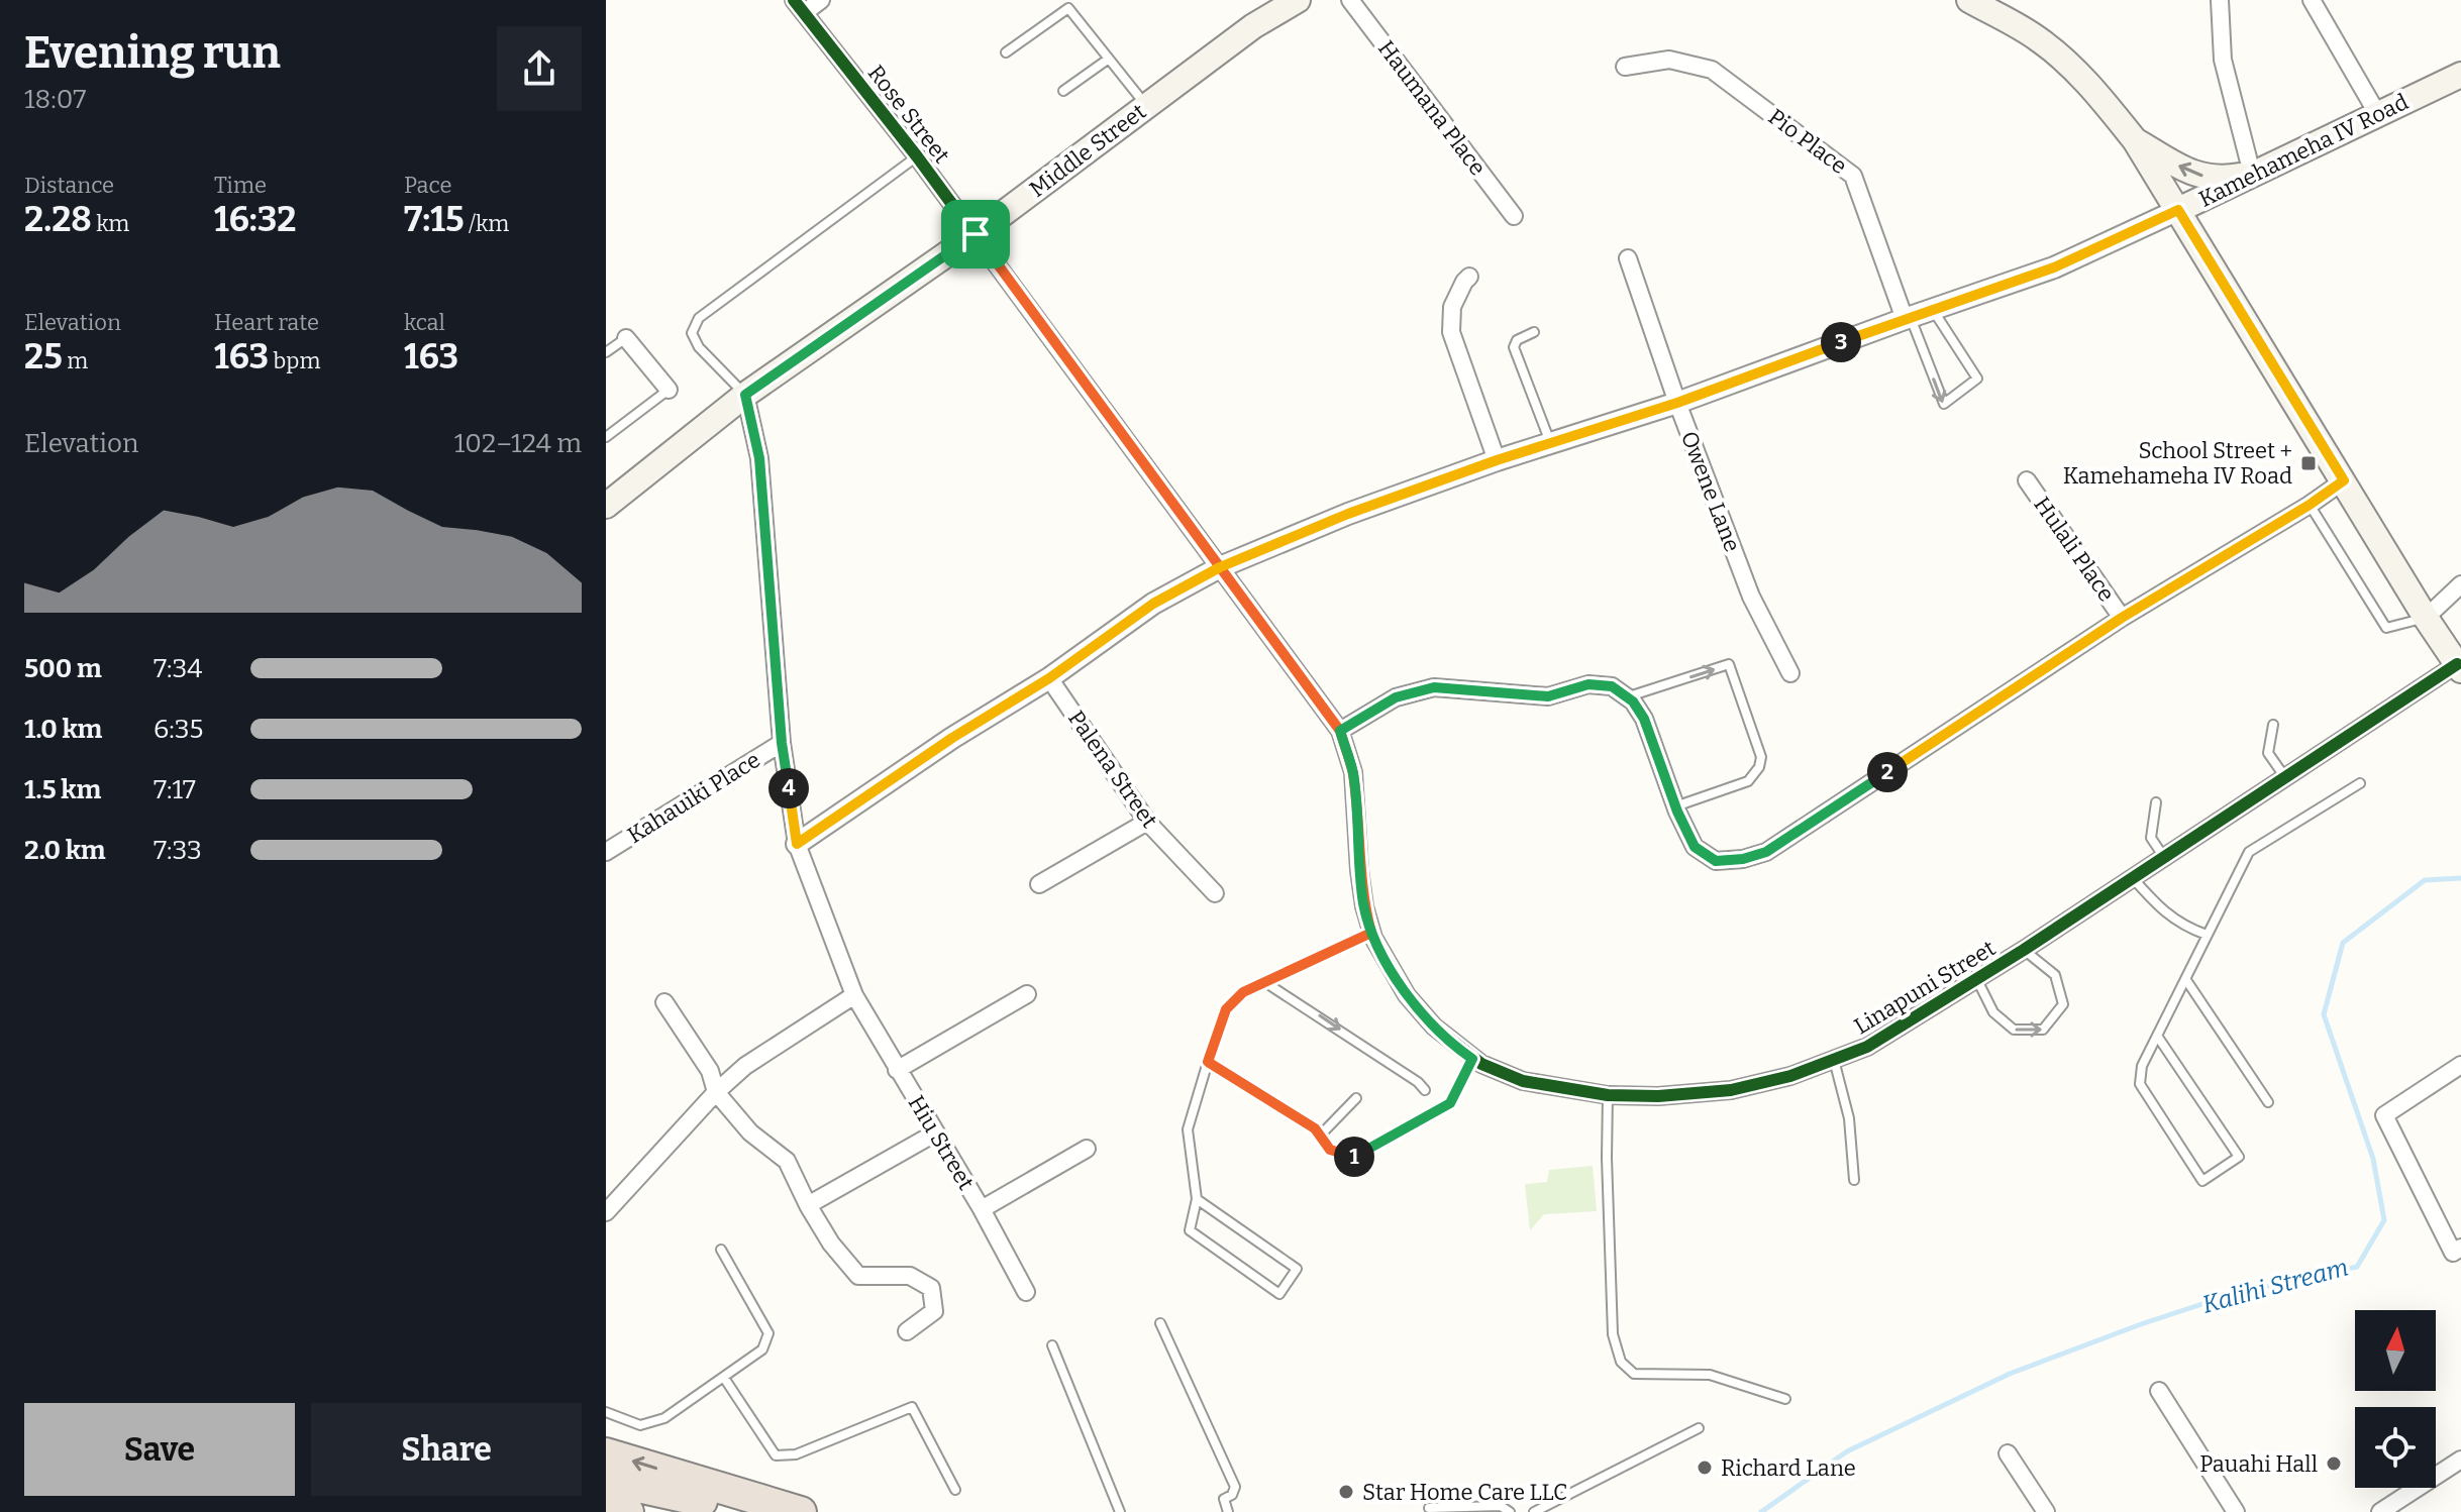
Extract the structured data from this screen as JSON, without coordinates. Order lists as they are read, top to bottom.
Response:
{
  "streets": {
    "main road": ["Middle Street", "Kamehameha IV Road"],
    "street": [
      "Haumana Place",
      "Rose Street",
      "Pio Place",
      "Owene Lane",
      "Hulali Place",
      "Palena Street",
      "Kahauiki Place",
      "Linapuni Street",
      "Hiu Street"
    ]
  },
  "crossings": [
    ["Rose Street", "Middle Street"],
    ["Rose Street", "Kamehameha IV Road"],
    ["Rose Street", "Linapuni Street"],
    ["Pio Place", "Kamehameha IV Road"],
    ["Kamehameha IV Road", "Owene Lane"],
    ["Kamehameha IV Road", "Palena Street"],
    ["Kamehameha IV Road", "Linapuni Street"]
  ],
  "water": ["Kalihi Stream"],
  "places": {
    "transit": ["School Street + Kamehameha IV Road"],
    "other": ["Pauahi Hall", "Richard Lane", "Star Home Care LLC"]
  },
  "north": "top",
  "page": {
    "heading": ["Evening run", "18:07"],
    "stats": [
      ["Distance", "2.28 km"],
      ["Time", "16:32"],
      ["Pace", "7:15 /km"],
      ["Elevation", "25 m"],
      ["Heart rate", "163 bpm"],
      ["kcal", "163"]
    ],
    "pins": [
      "3",
      "2",
      "4",
      "1"
    ],
    "chart": ["Elevation", "102–124 m"],
    "list": [
      {
        "name": "500 m",
        "note": "7:34"
      },
      {
        "name": "1.0 km",
        "note": "6:35"
      },
      {
        "name": "1.5 km",
        "note": "7:17"
      },
      {
        "name": "2.0 km",
        "note": "7:33"
      }
    ],
    "buttons": ["Save", "Share"]
  }
}
